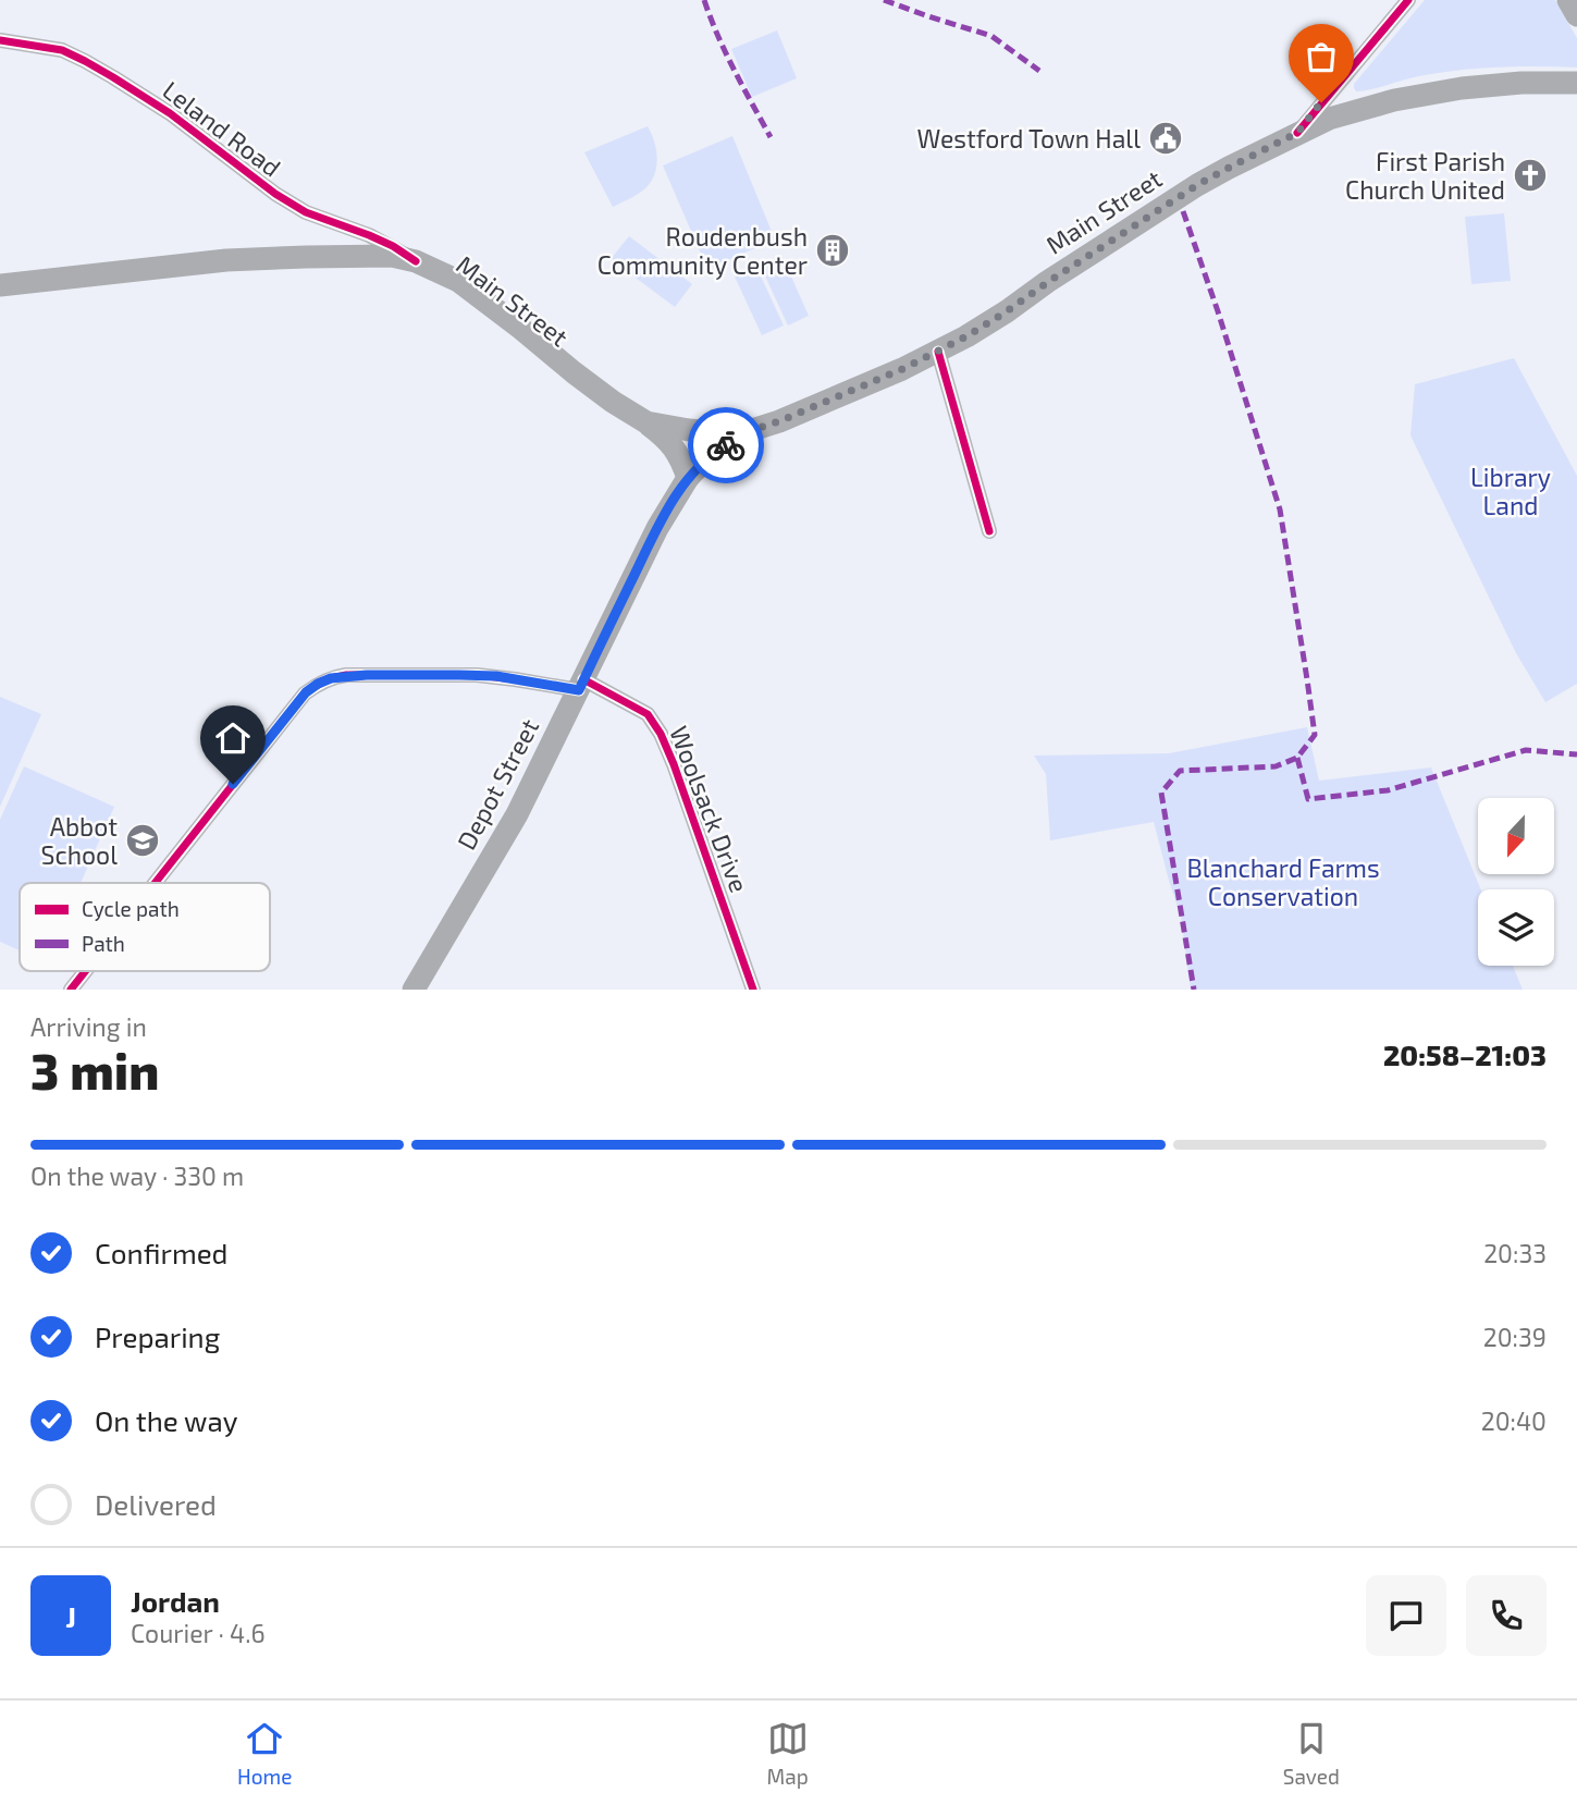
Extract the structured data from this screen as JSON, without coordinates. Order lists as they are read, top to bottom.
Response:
{
  "streets": {
    "main road": ["Main Street", "Depot Street"],
    "street": ["Leland Road", "Woolsack Drive"]
  },
  "crossings": [
    ["Leland Road", "Main Street"],
    ["Main Street", "Depot Street"],
    ["Depot Street", "Woolsack Drive"]
  ],
  "parks": ["Library Land", "Blanchard Farms Conservation"],
  "places": {
    "public building": ["Westford Town Hall"],
    "church": ["First Parish Church United"],
    "building": ["Roudenbush Community Center"],
    "school or university": ["Abbot School"]
  },
  "legend": ["Cycle path", "Path"],
  "north": "bottom",
  "page": {
    "heading": ["3 min", "Arriving in", "20:58–21:03"],
    "panel": ["Jordan", "Courier · 4.6"],
    "bar": "On the way · 330 m",
    "list": [
      ["Confirmed", "20:33"],
      ["Preparing", "20:39"],
      ["On the way", "20:40"],
      "Delivered"
    ],
    "round": "J",
    "tabs": ["Home", "Map", "Saved"]
  }
}
